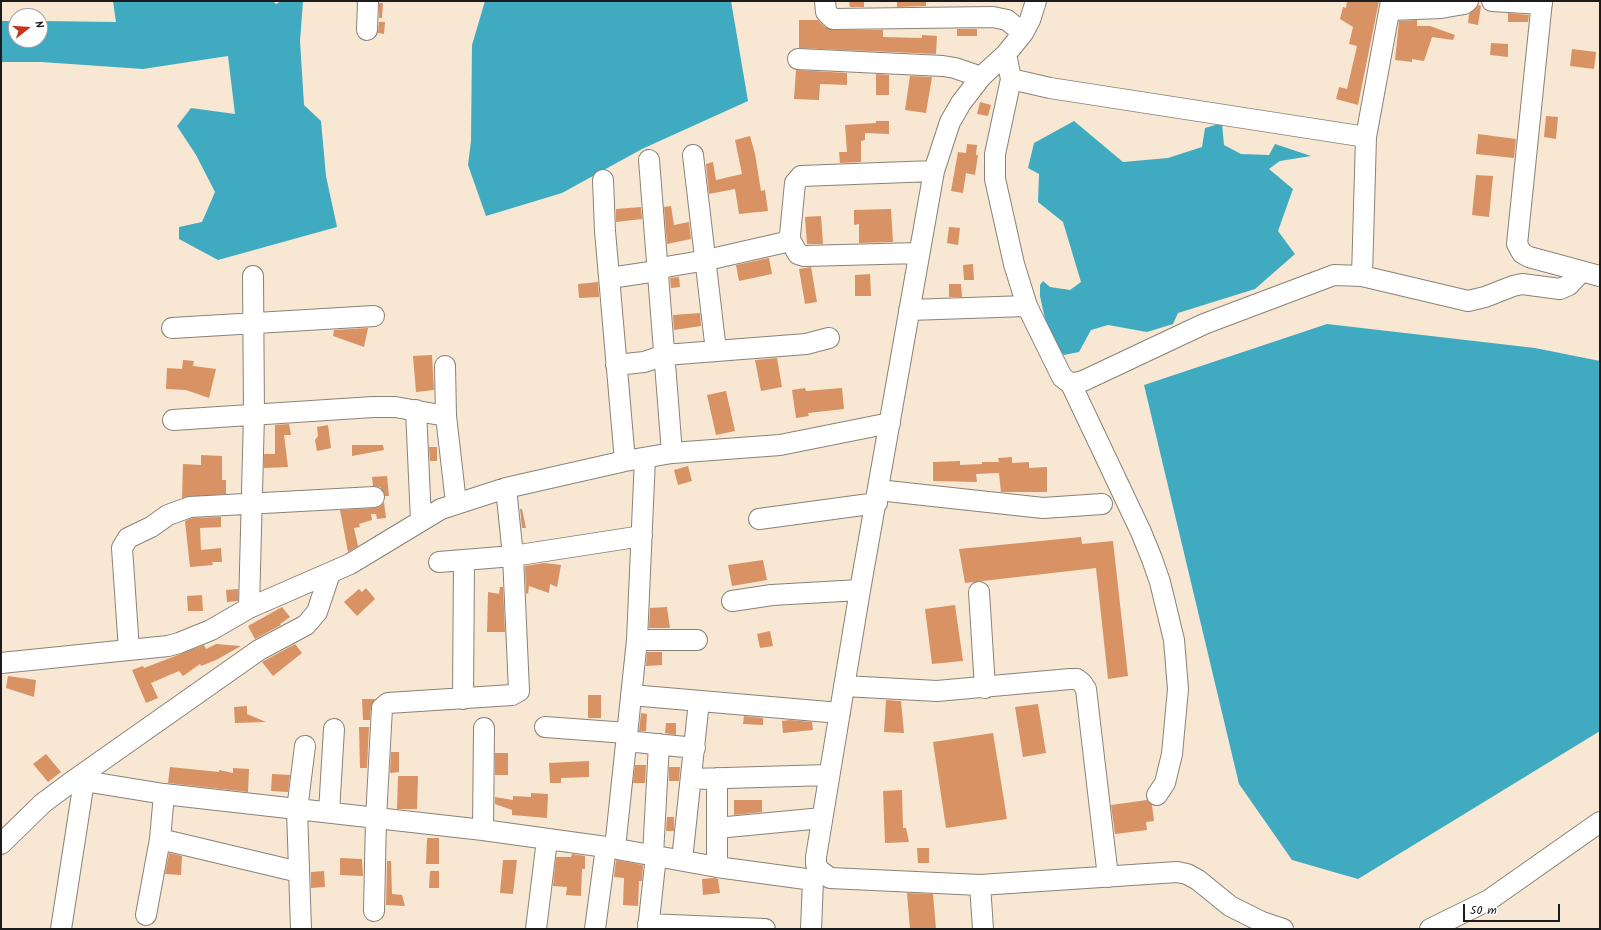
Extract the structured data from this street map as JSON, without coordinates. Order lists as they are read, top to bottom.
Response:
{
  "scale_bar": "50 m",
  "north": "right"
}
